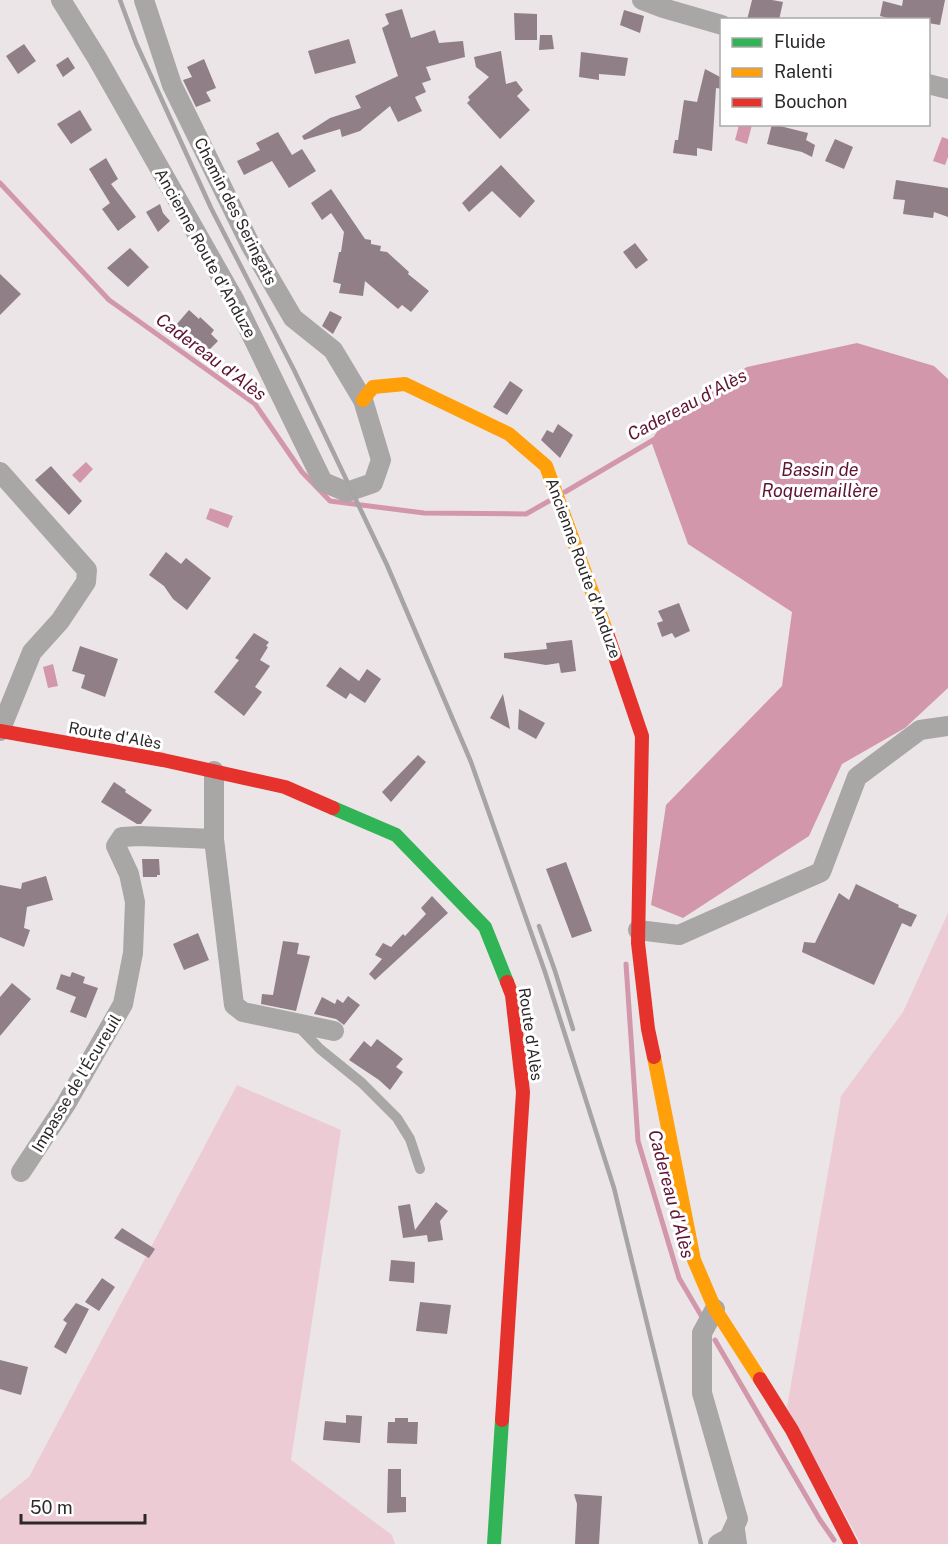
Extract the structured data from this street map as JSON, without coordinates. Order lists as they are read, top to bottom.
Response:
{
  "streets": {
    "street": [
      "Chemin des Seringats",
      "Ancienne Route d'Anduze",
      "Route d'Alès",
      "Impasse de l'Écureuil"
    ]
  },
  "crossings": [
    ["Chemin des Seringats", "Ancienne Route d'Anduze"]
  ],
  "water": ["Cadereau d'Alès", "Bassin de Roquemaillère"],
  "legend": ["Fluide", "Ralenti", "Bouchon"],
  "scale_bar": "50 m"
}
